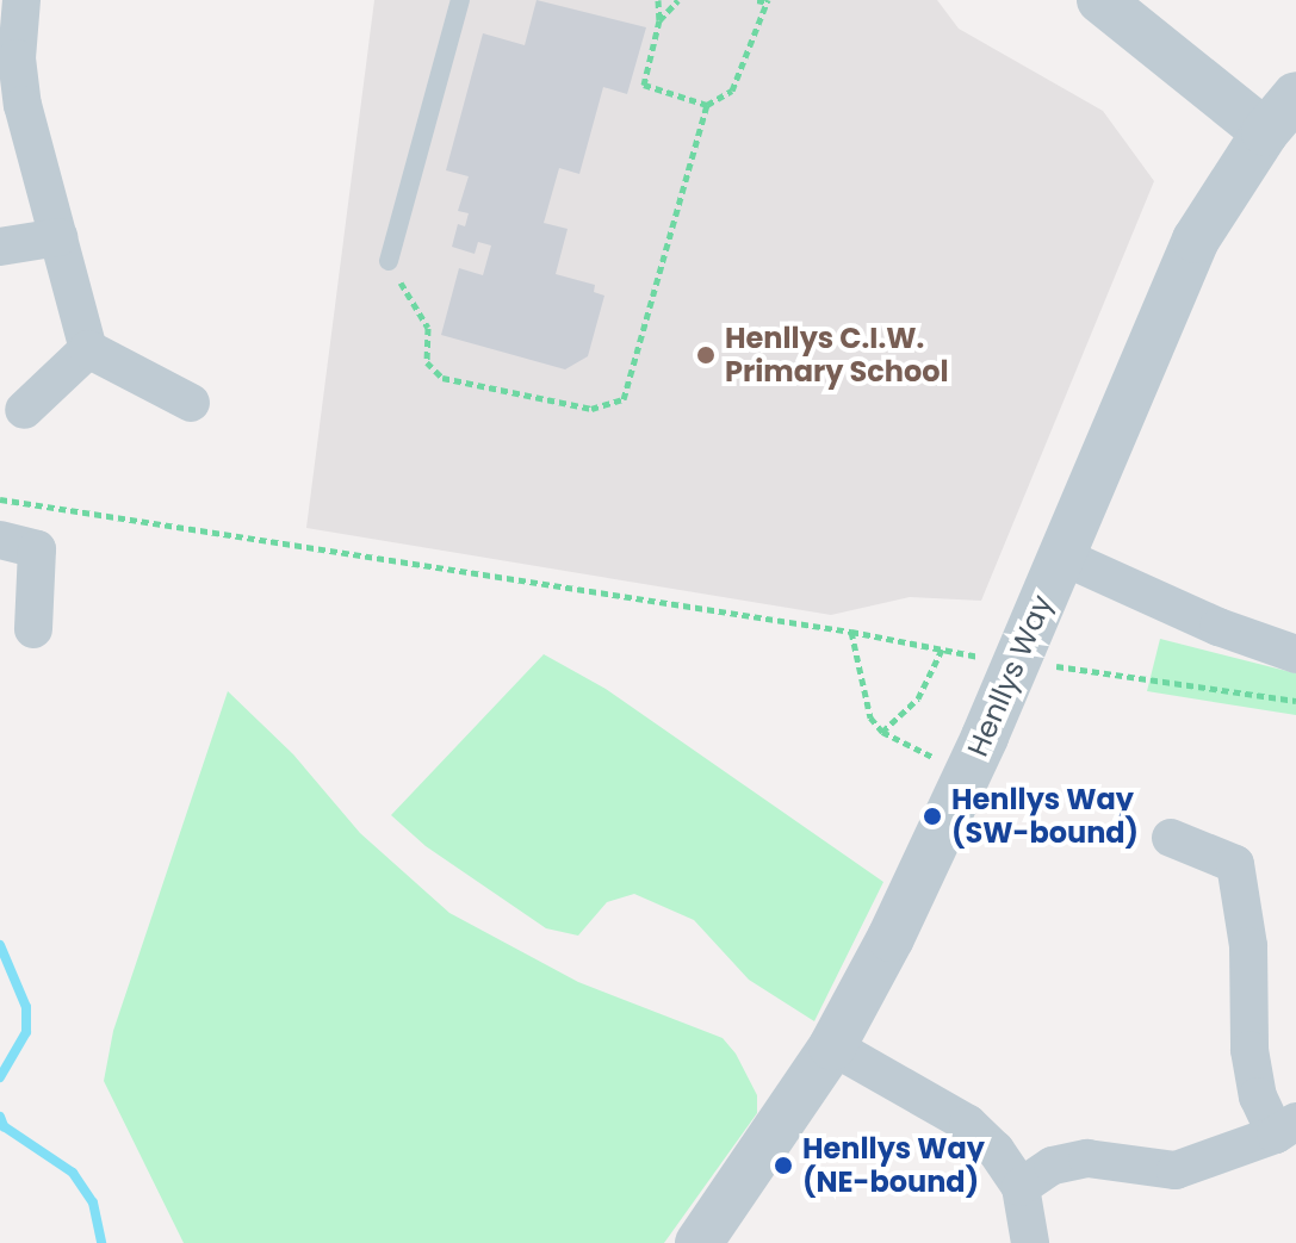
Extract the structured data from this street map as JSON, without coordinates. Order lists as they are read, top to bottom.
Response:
{
  "streets": {
    "street": ["Henllys Way"]
  },
  "places": ["Henllys C.I.W. Primary School", "Henllys Way (SW-bound)", "Henllys Way (NE-bound)"]
}
